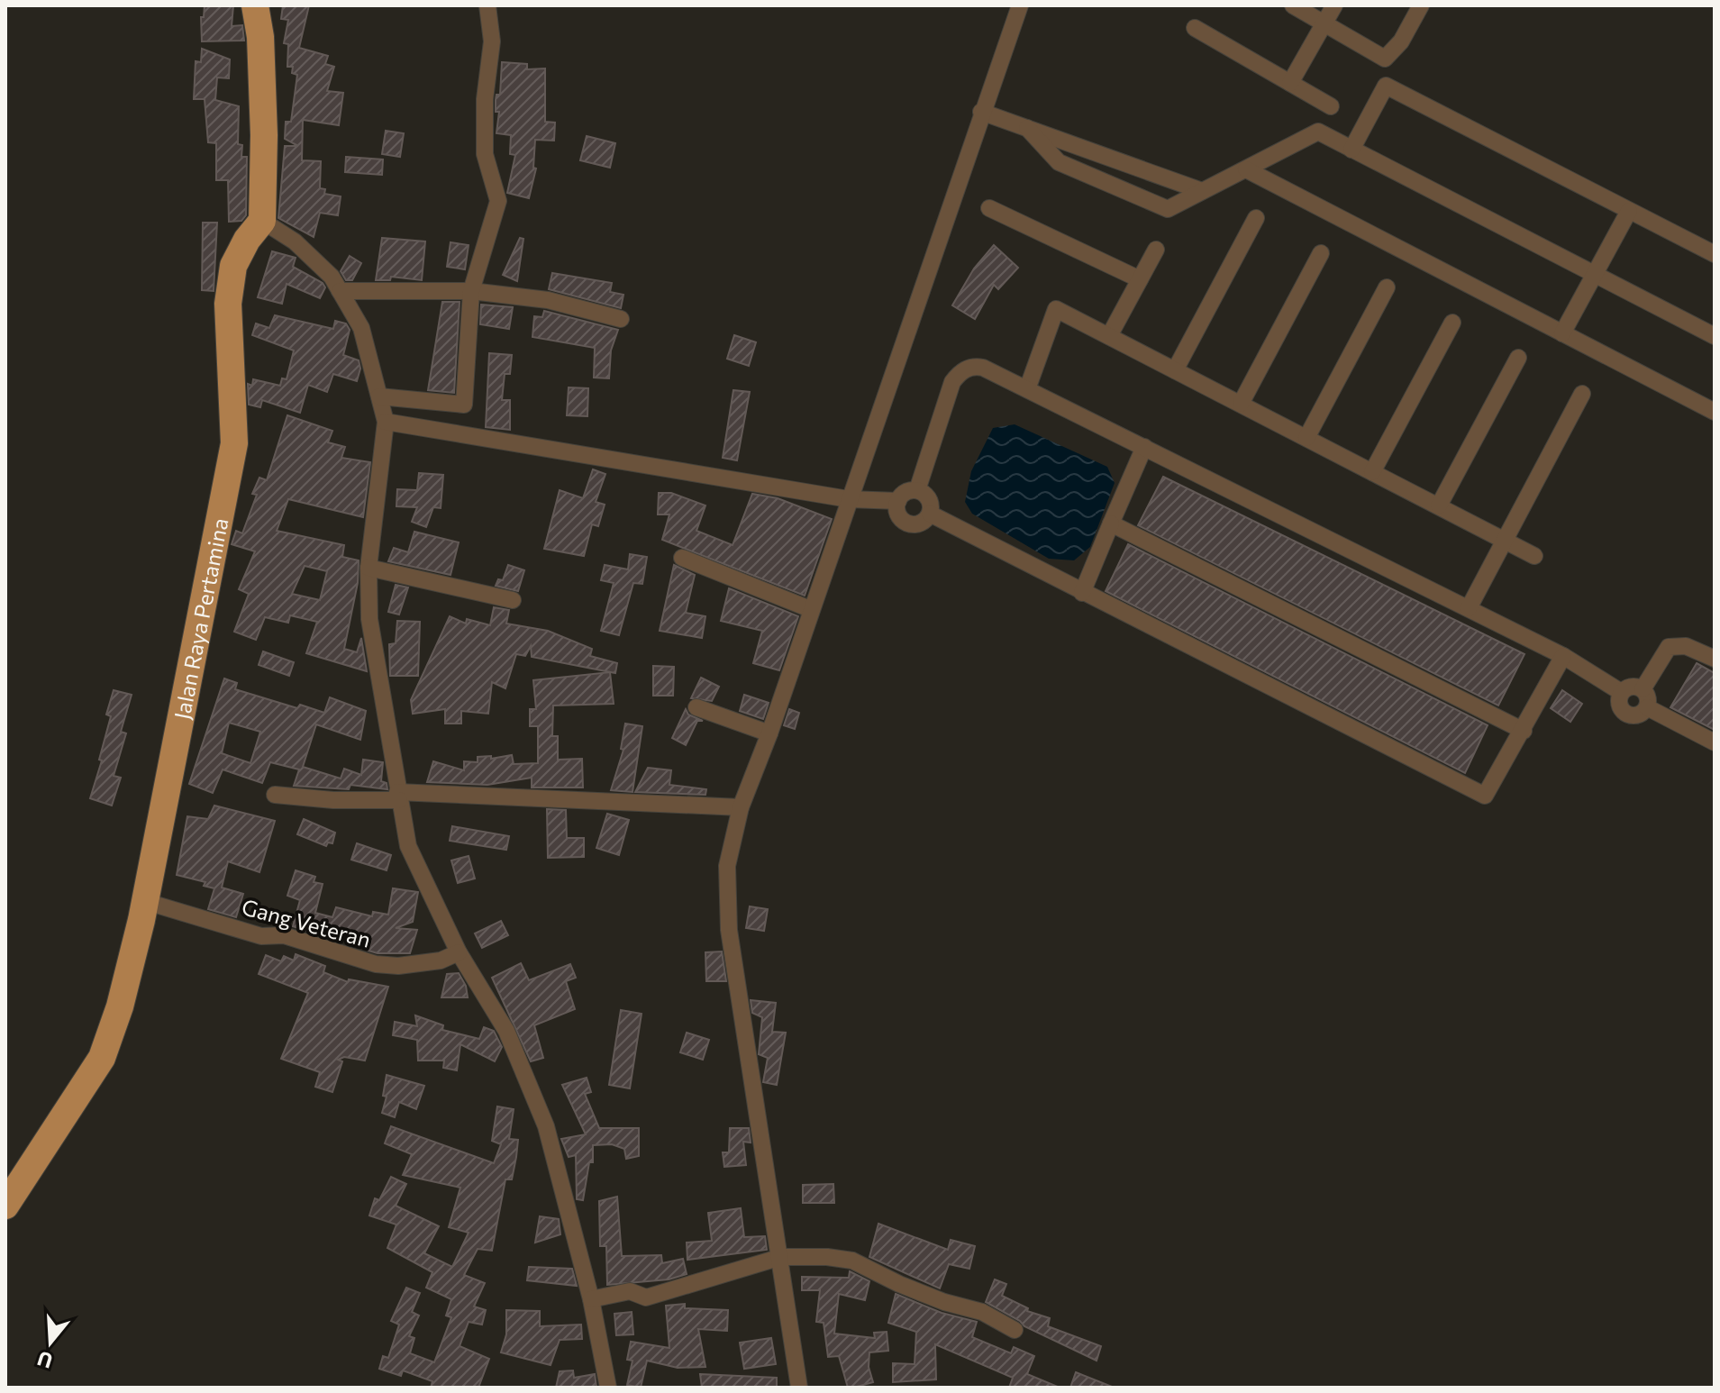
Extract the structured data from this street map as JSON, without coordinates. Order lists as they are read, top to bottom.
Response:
{
  "streets": {
    "main road": ["Jalan Raya Pertamina"],
    "street": ["Gang Veteran"]
  },
  "crossings": [
    ["Jalan Raya Pertamina", "Gang Veteran"]
  ],
  "north": "bottom"
}
